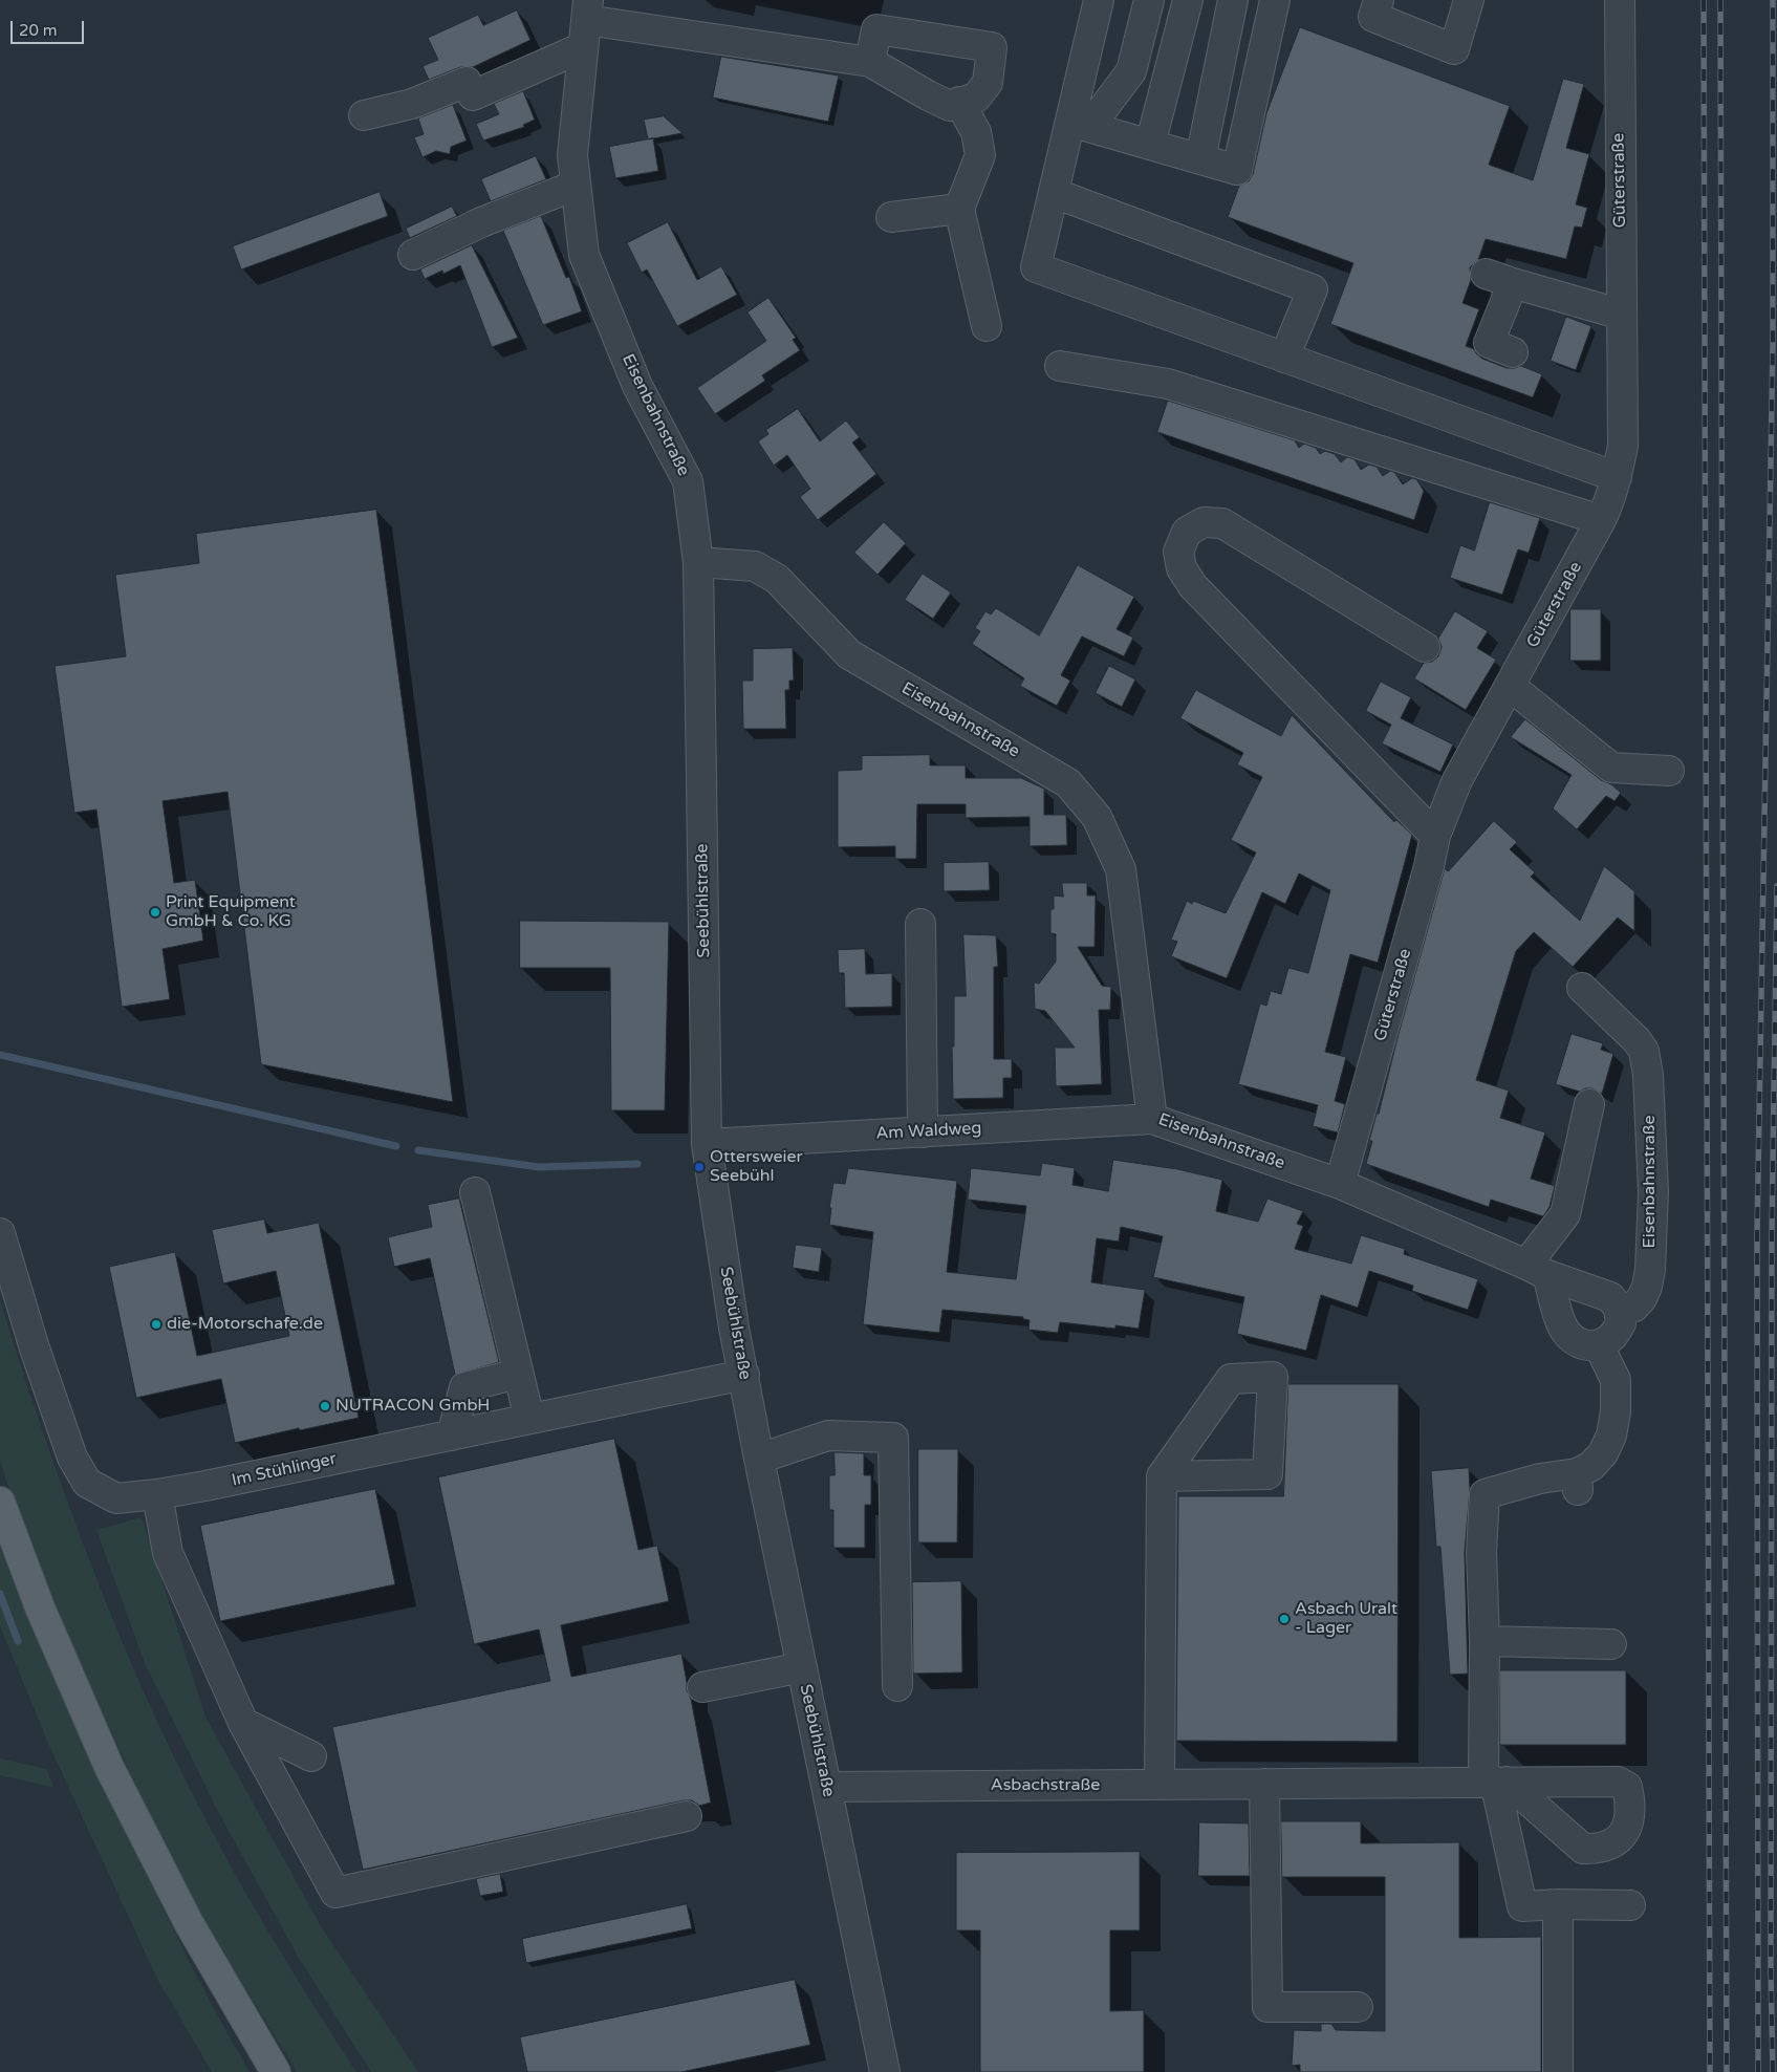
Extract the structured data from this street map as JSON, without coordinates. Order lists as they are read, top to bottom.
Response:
{
  "streets": {
    "street": [
      "Güterstraße",
      "Eisenbahnstraße",
      "Seebühlstraße",
      "Am Waldweg",
      "Im Stühlinger",
      "Asbachstraße"
    ]
  },
  "crossings": [
    ["Güterstraße", "Eisenbahnstraße"],
    ["Eisenbahnstraße", "Seebühlstraße"],
    ["Eisenbahnstraße", "Am Waldweg"],
    ["Seebühlstraße", "Am Waldweg"],
    ["Seebühlstraße", "Im Stühlinger"],
    ["Seebühlstraße", "Asbachstraße"]
  ],
  "places": [
    "Print Equipment GmbH & Co. KG",
    "Ottersweier Seebühl",
    "die-Motorschafe.de",
    "NUTRACON GmbH",
    "Asbach Uralt - Lager"
  ],
  "scale_bar": "20 m"
}
